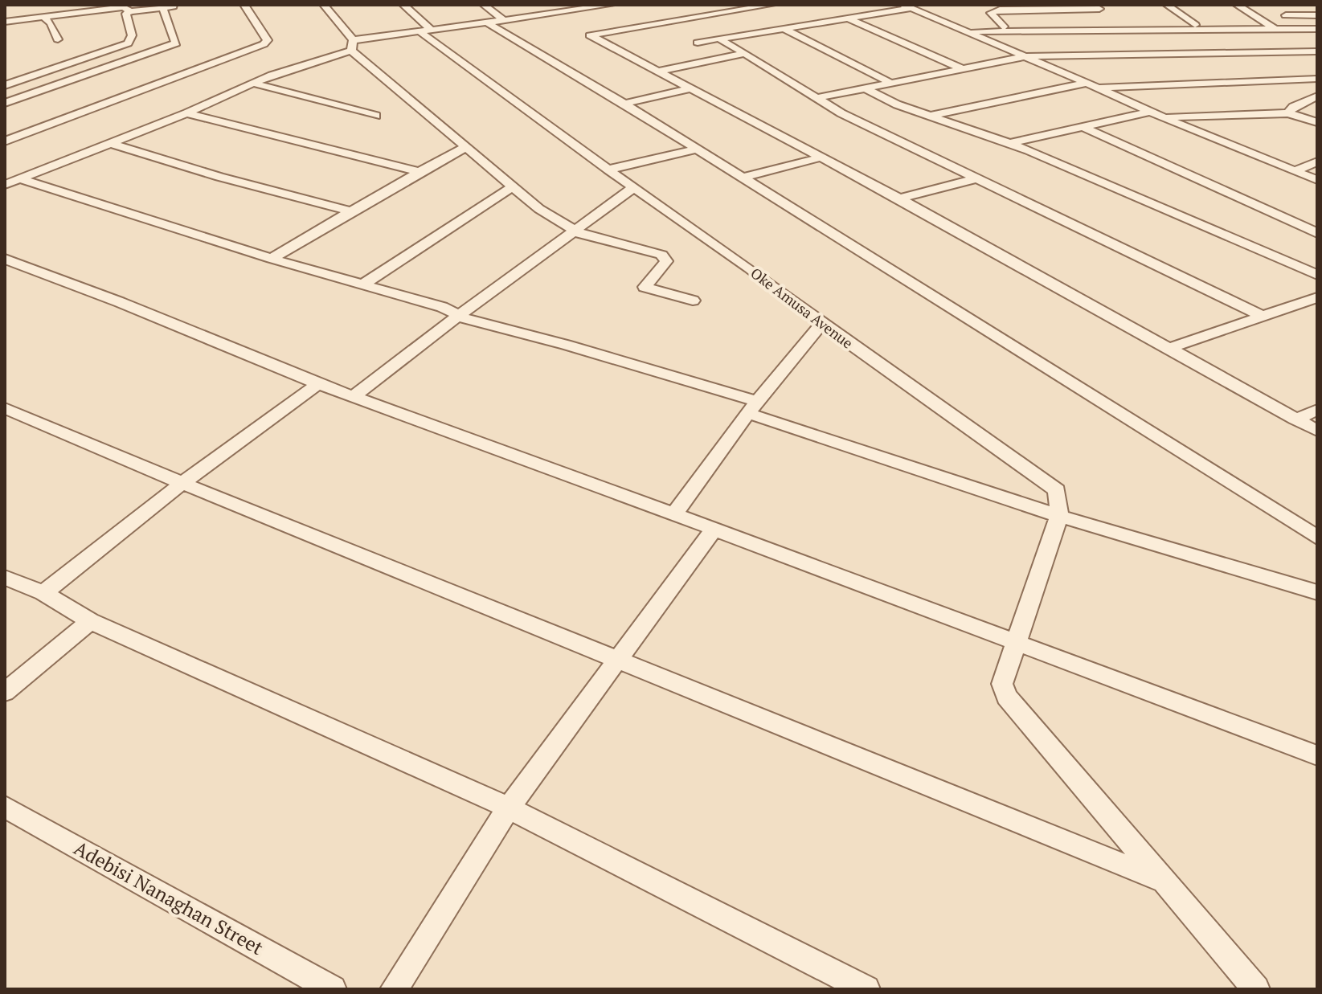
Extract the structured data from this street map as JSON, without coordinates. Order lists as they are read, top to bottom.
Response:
{
  "streets": {
    "street": ["Oke Amusa Avenue", "Adebisi Nanaghan Street"]
  }
}
